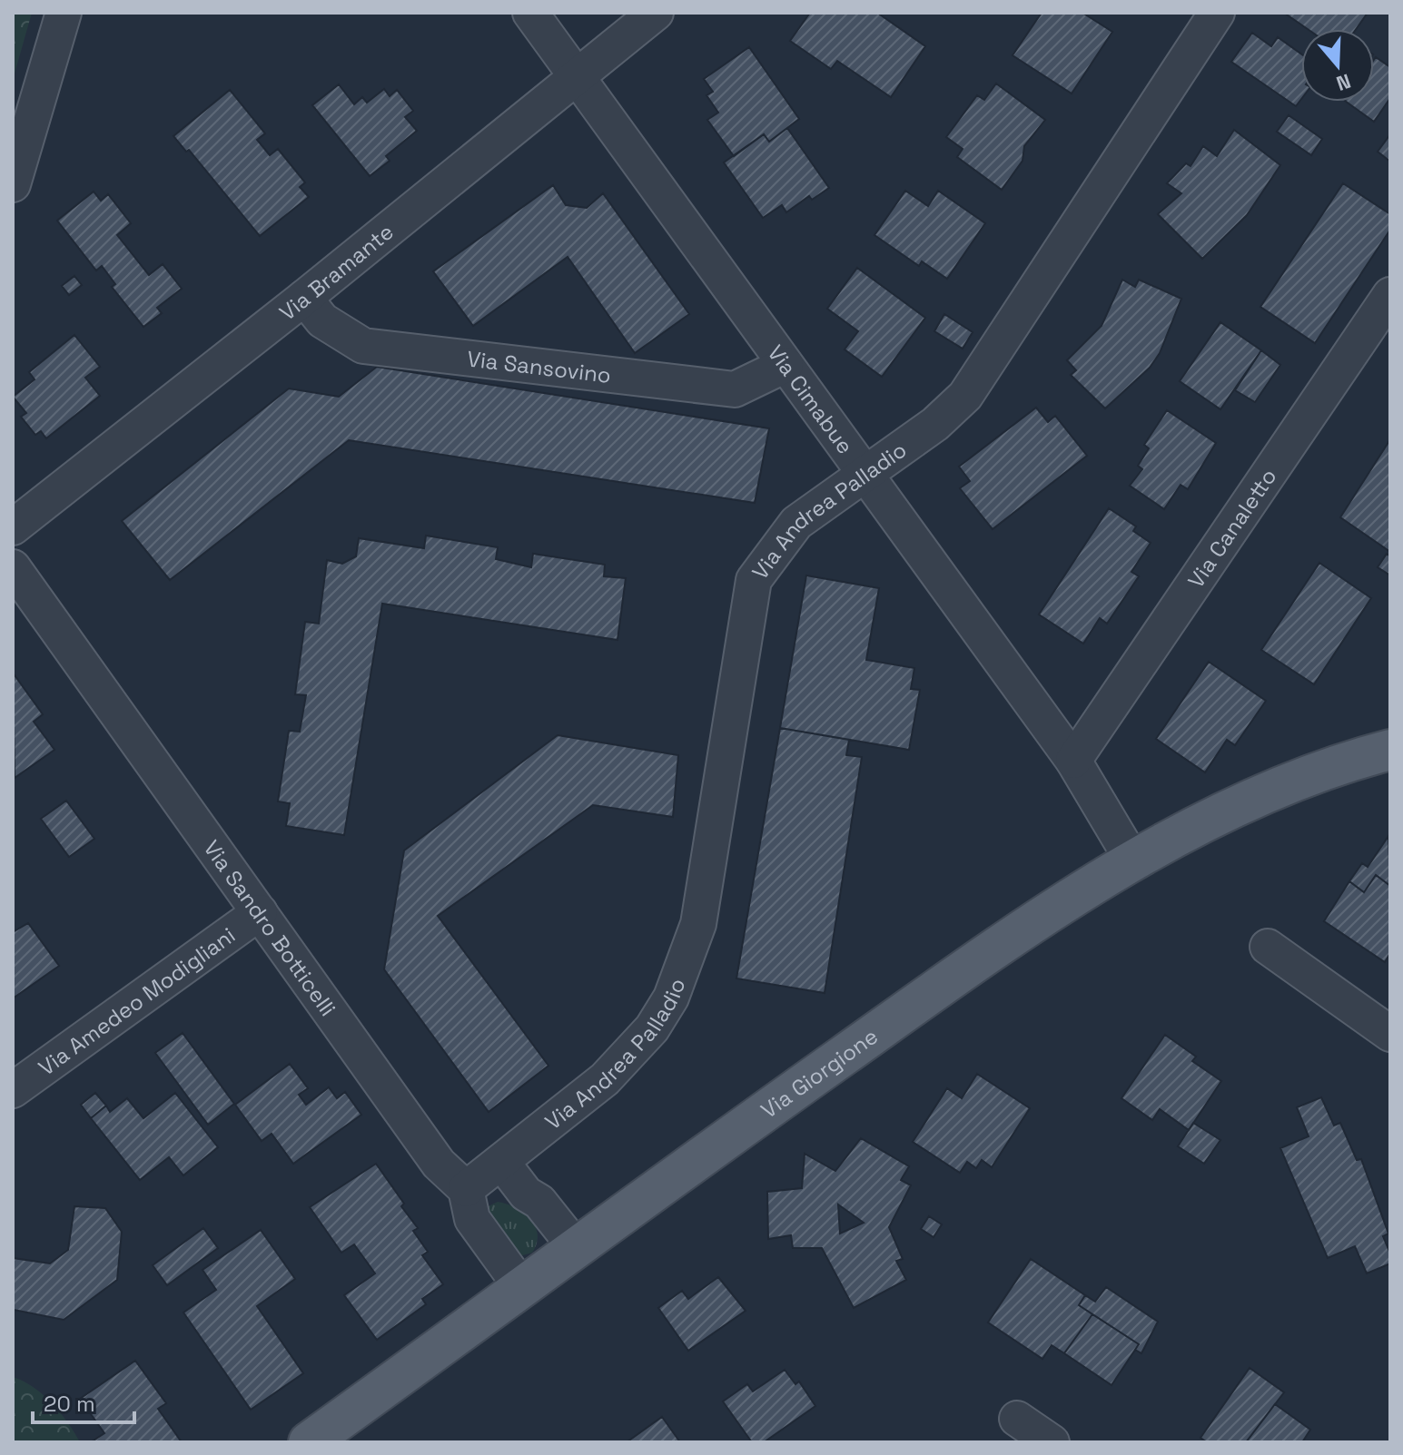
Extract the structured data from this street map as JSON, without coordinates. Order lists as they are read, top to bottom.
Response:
{
  "streets": {
    "main road": ["Via Giorgione"],
    "street": [
      "Via Bramante",
      "Via Sansovino",
      "Via Cimabue",
      "Via Andrea Palladio",
      "Via Canaletto",
      "Via Sandro Botticelli",
      "Via Amedeo Modigliani"
    ]
  },
  "crossings": [
    ["Via Bramante", "Via Sansovino"],
    ["Via Bramante", "Via Cimabue"],
    ["Via Sansovino", "Via Cimabue"],
    ["Via Cimabue", "Via Andrea Palladio"],
    ["Via Cimabue", "Via Canaletto"],
    ["Via Cimabue", "Via Giorgione"],
    ["Via Andrea Palladio", "Via Sandro Botticelli"],
    ["Via Sandro Botticelli", "Via Amedeo Modigliani"]
  ],
  "scale_bar": "20 m",
  "north": "bottom"
}
